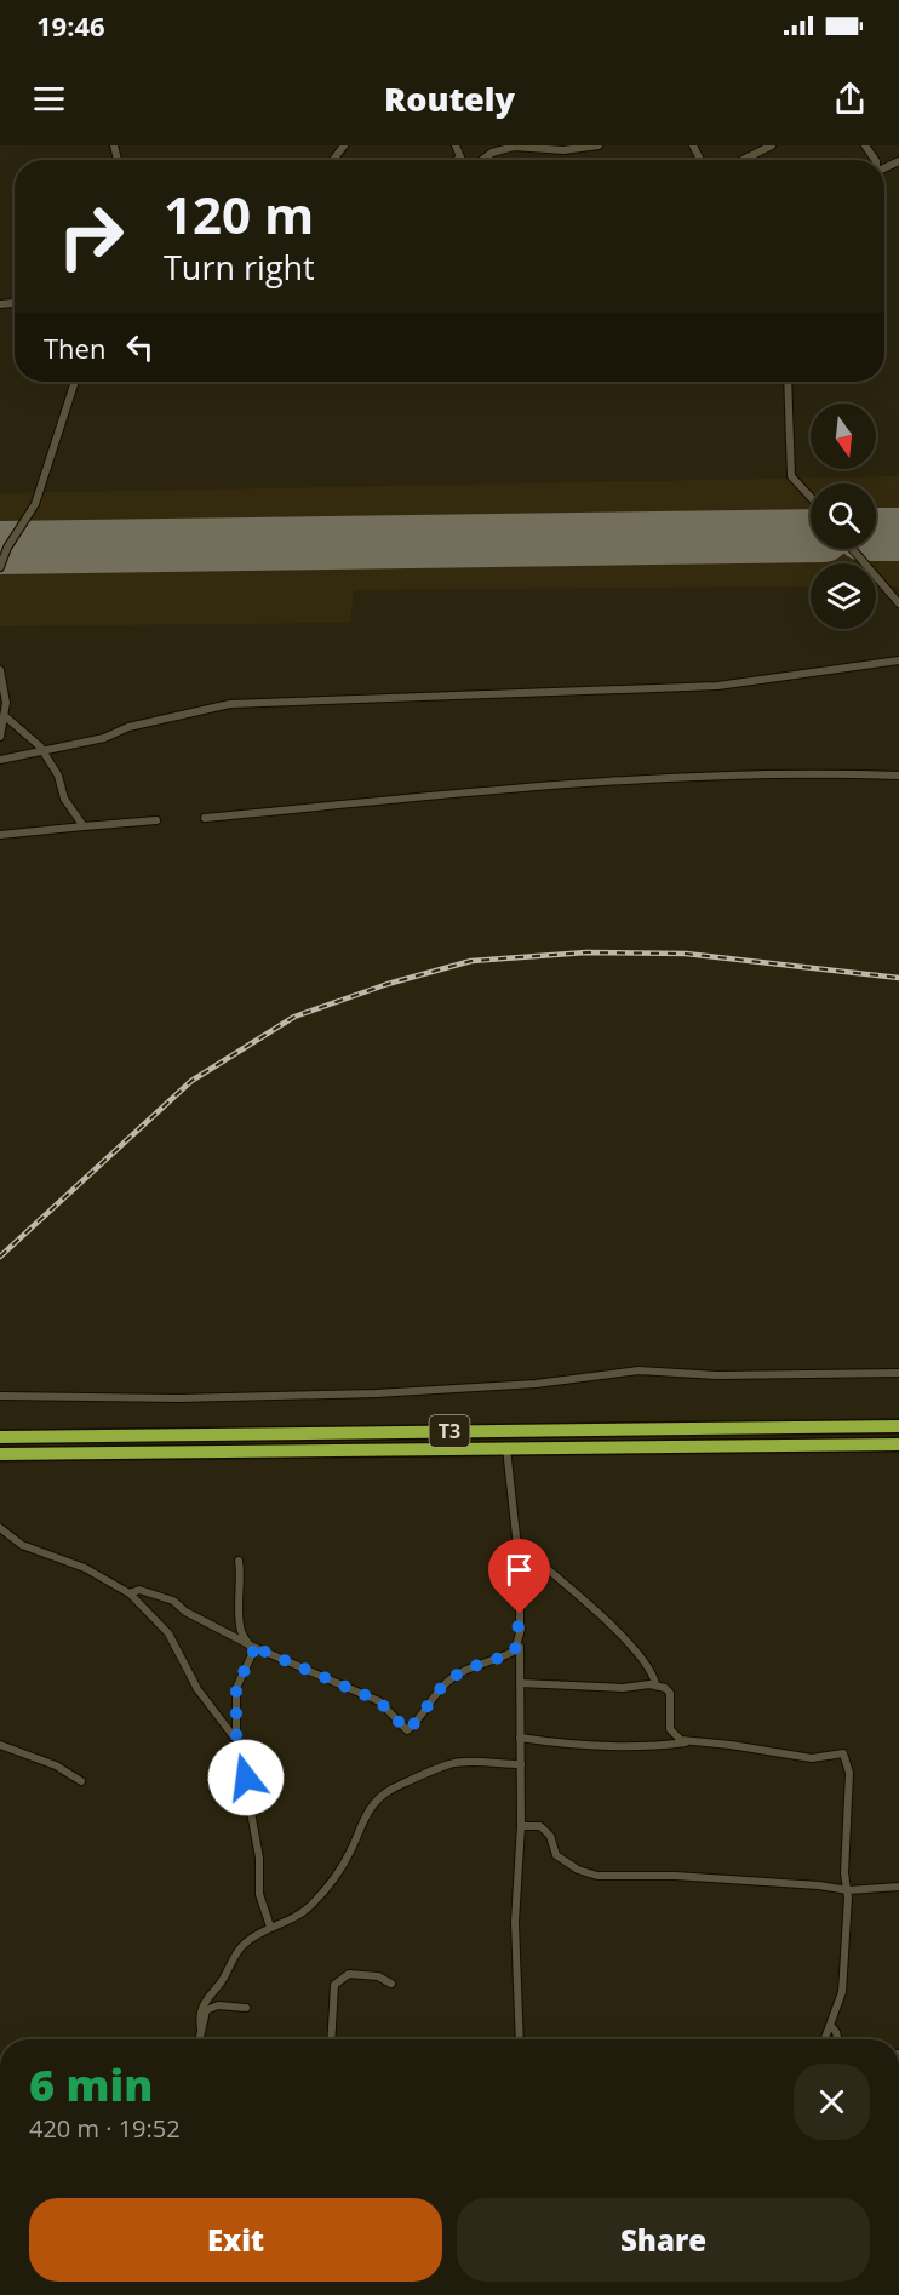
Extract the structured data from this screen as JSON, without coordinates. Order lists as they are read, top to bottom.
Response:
{
  "streets": {
    "highway": ["T3"]
  },
  "north": "bottom",
  "page": {
    "status": "19:46",
    "header": "Routely",
    "turn": ["120 m", "Turn right"],
    "then": "Then",
    "heading": ["6 min", "420 m · 19:52"],
    "buttons": ["Exit", "Share"]
  }
}
